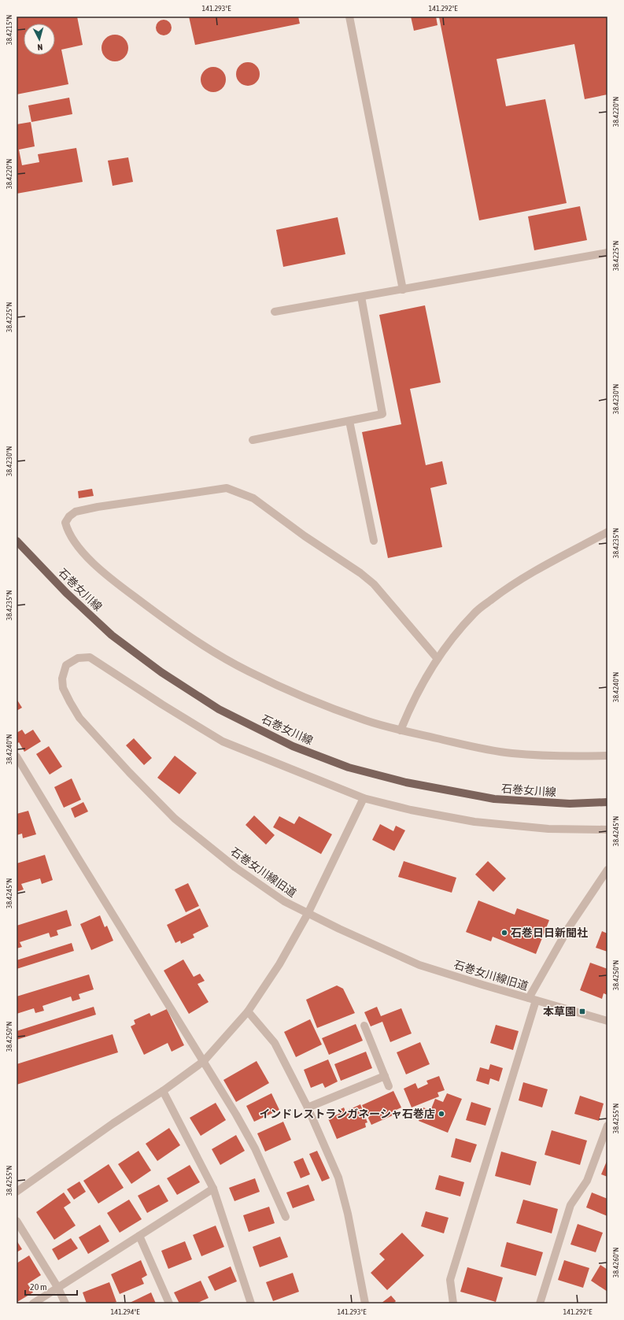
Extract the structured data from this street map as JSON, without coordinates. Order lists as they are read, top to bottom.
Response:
{
  "streets": {
    "main road": ["石巻女川線"],
    "street": ["石巻女川線旧道"]
  },
  "places": {
    "other": ["石巻日日新聞社", "インドレストランガネーシャ石巻店"],
    "transit": ["本草園"]
  },
  "scale_bar": "20 m",
  "north": "bottom",
  "coordinates": [
    "141.293°E",
    "141.292°E",
    "38.4215°N",
    "38.4220°N",
    "38.4225°N",
    "38.4230°N",
    "38.4235°N",
    "38.4240°N",
    "38.4245°N",
    "38.4250°N",
    "38.4255°N",
    "38.4260°N",
    "141.294°E"
  ]
}
